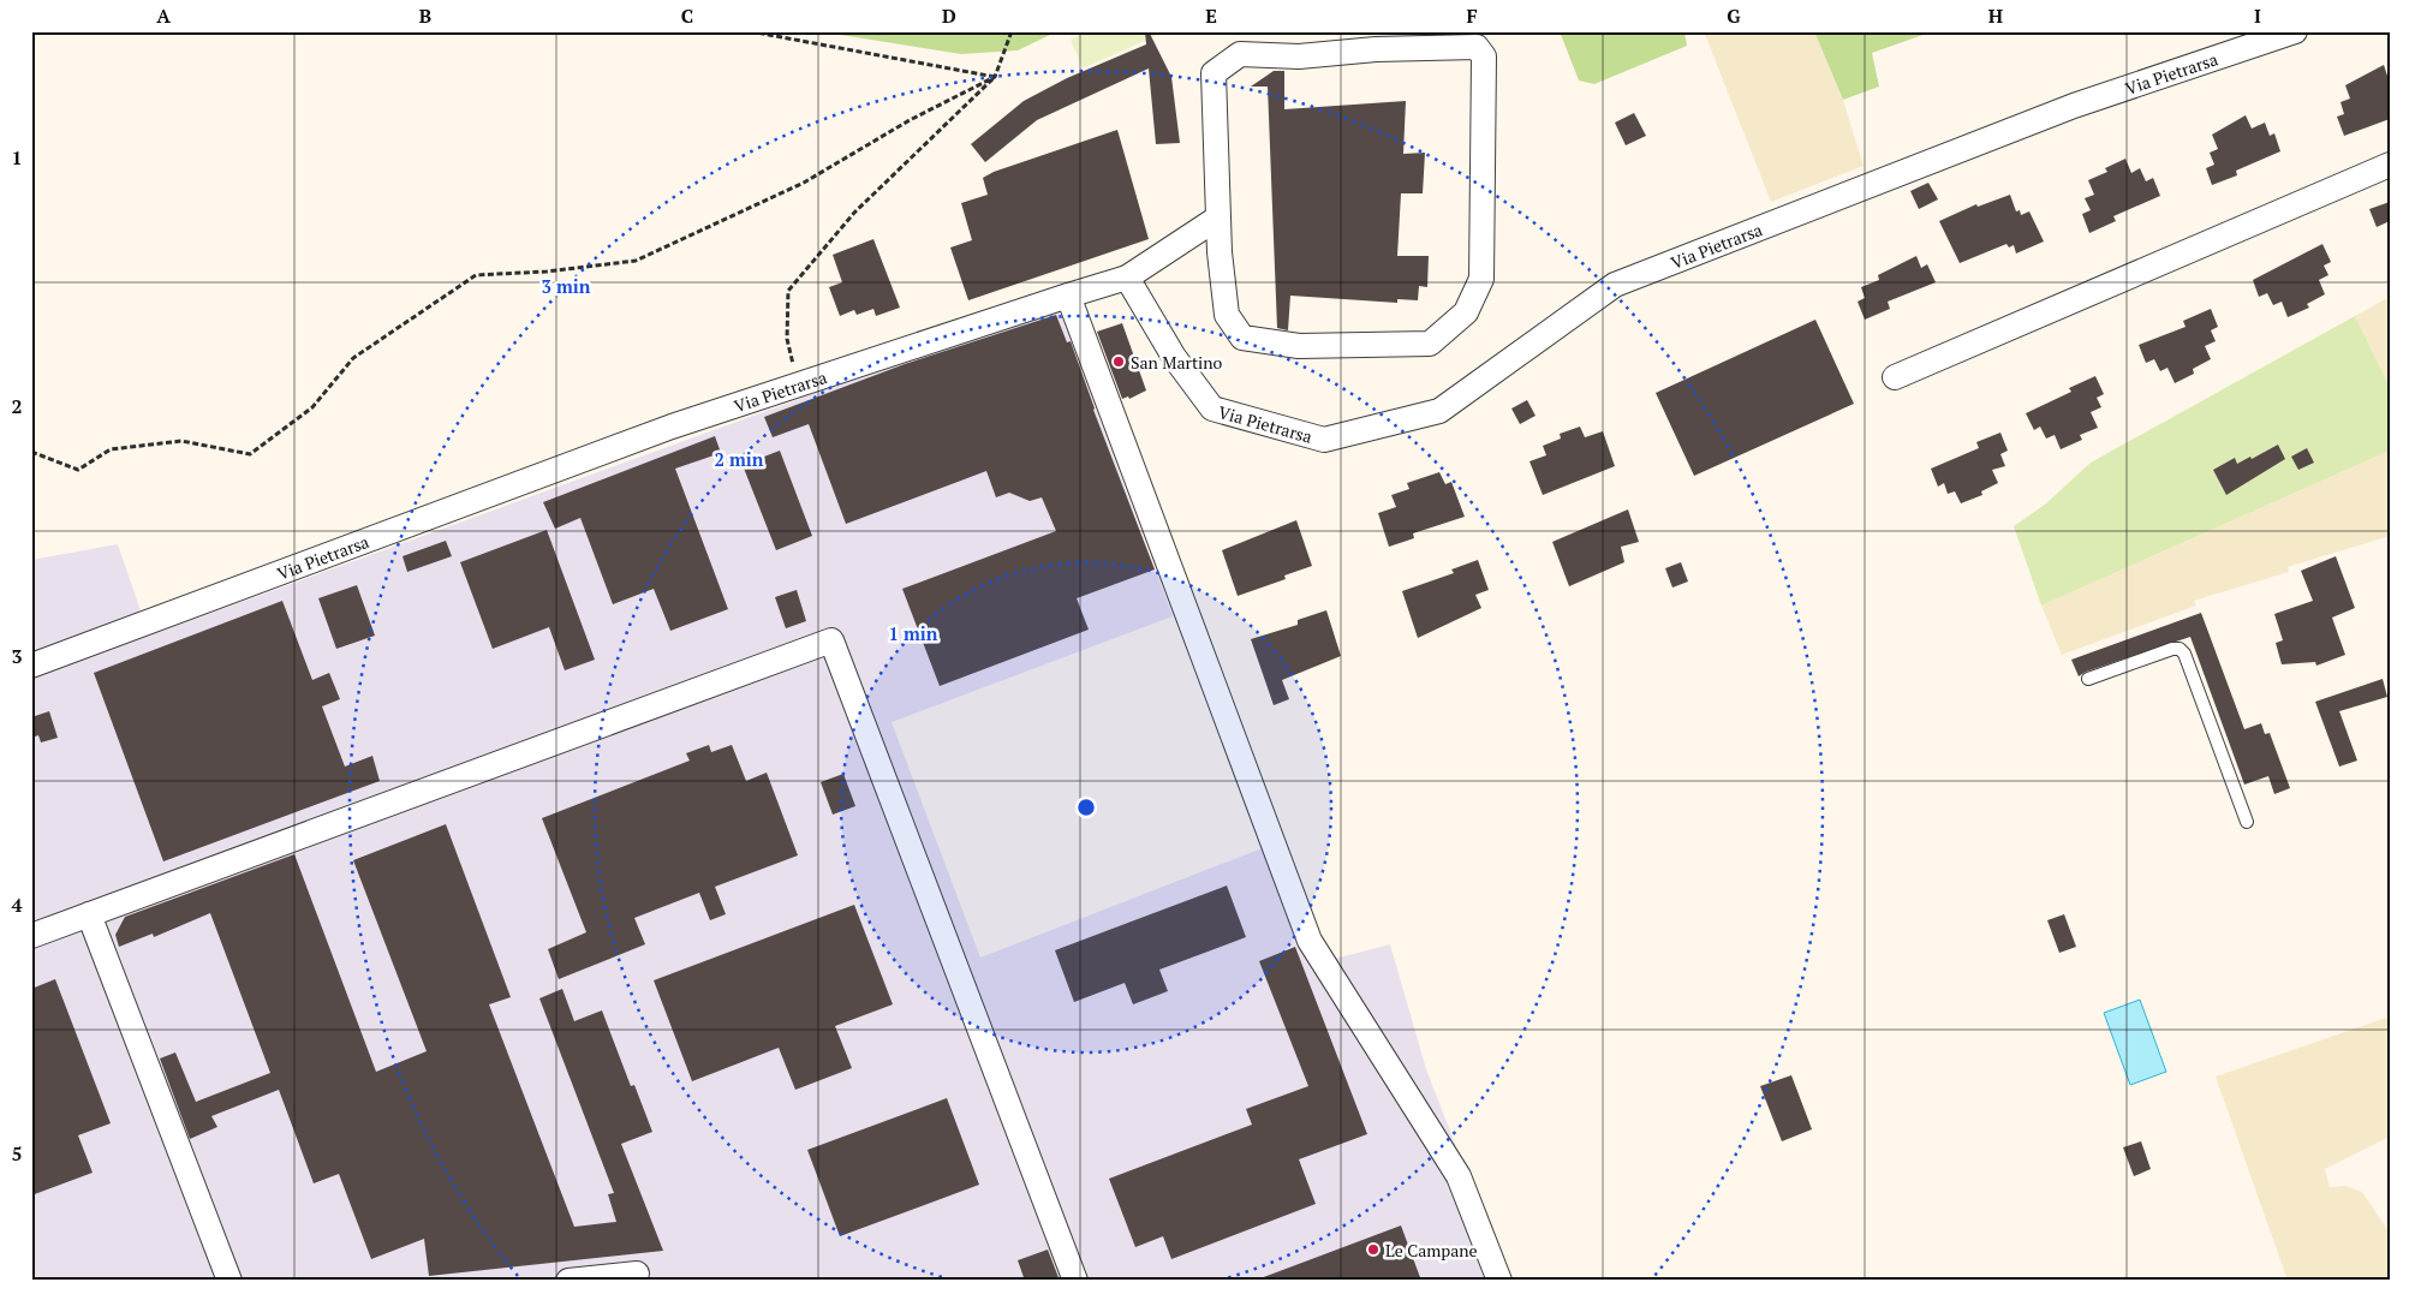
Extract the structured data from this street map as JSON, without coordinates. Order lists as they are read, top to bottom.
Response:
{
  "streets": {
    "street": ["Via Pietrarsa"]
  },
  "places": ["San Martino", "Le Campane"],
  "grid": {
    "columns": [
      "A",
      "B",
      "C",
      "D",
      "E",
      "F",
      "G",
      "H",
      "I"
    ],
    "rows": [
      "1",
      "2",
      "3",
      "4",
      "5"
    ]
  },
  "rings": ["3 min", "2 min", "1 min"]
}
